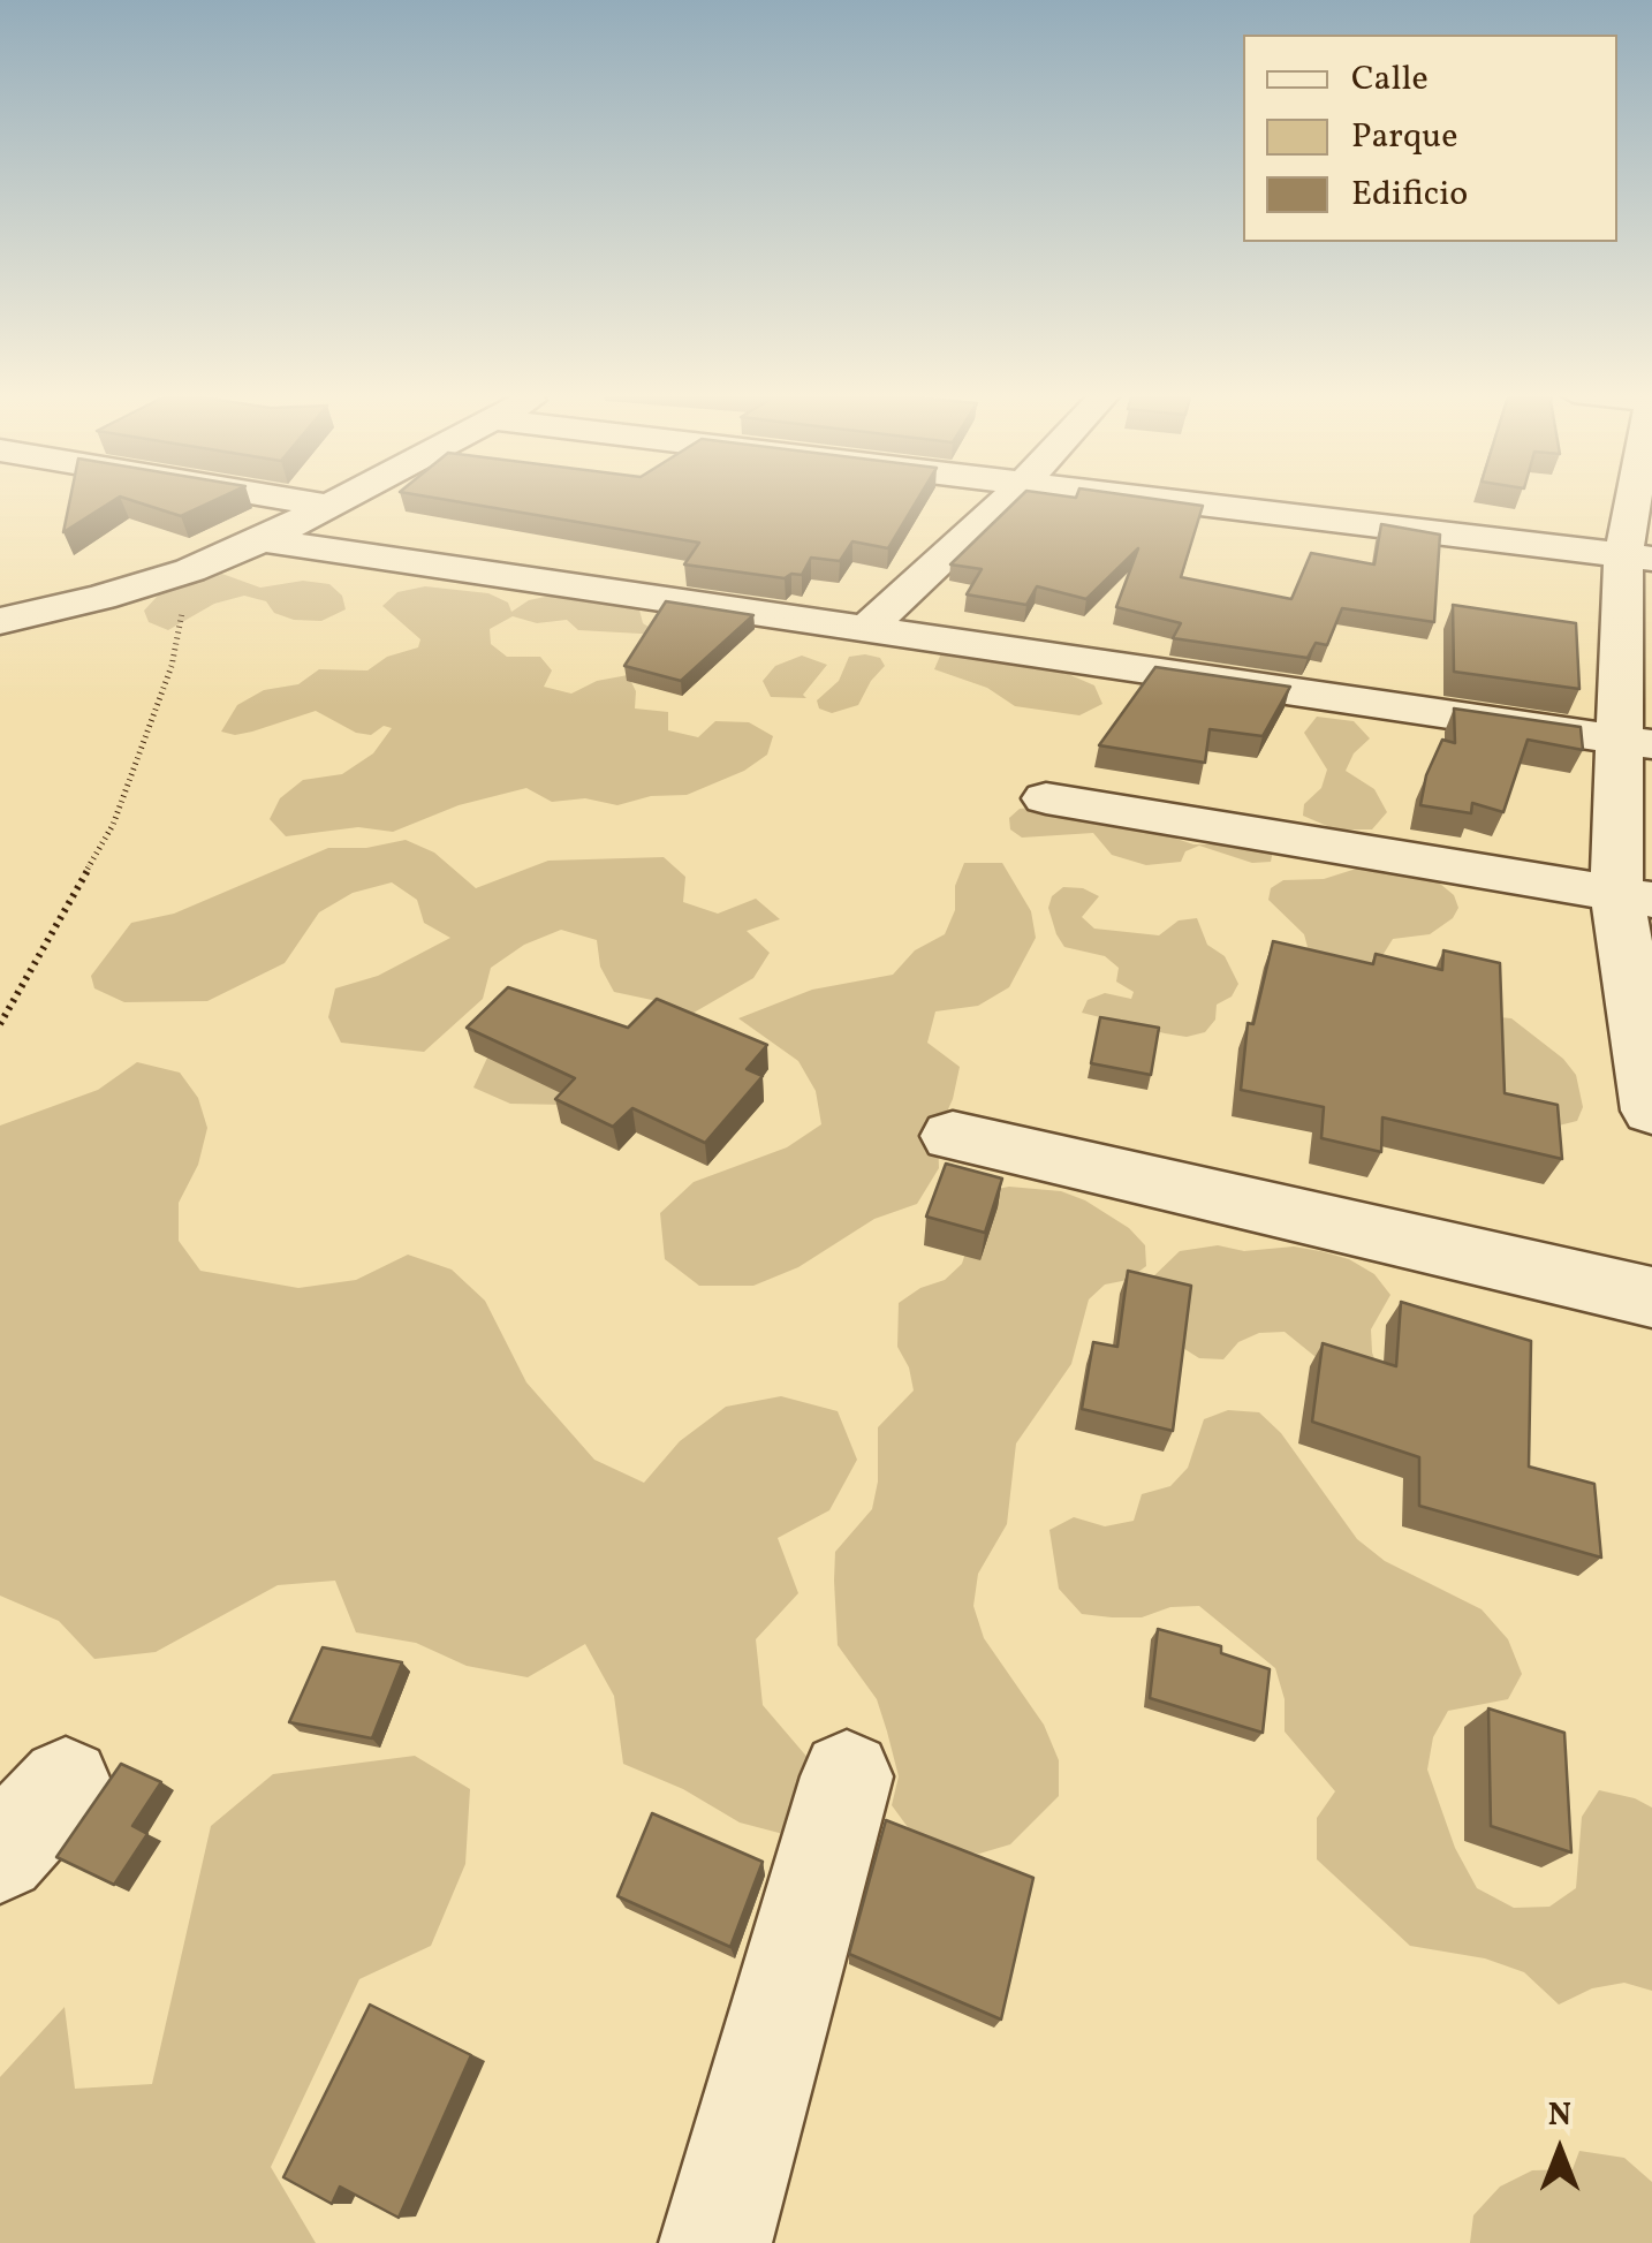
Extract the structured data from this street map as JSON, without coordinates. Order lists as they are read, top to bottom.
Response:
{
  "legend": ["Calle", "Parque", "Edificio"],
  "north": "top"
}
